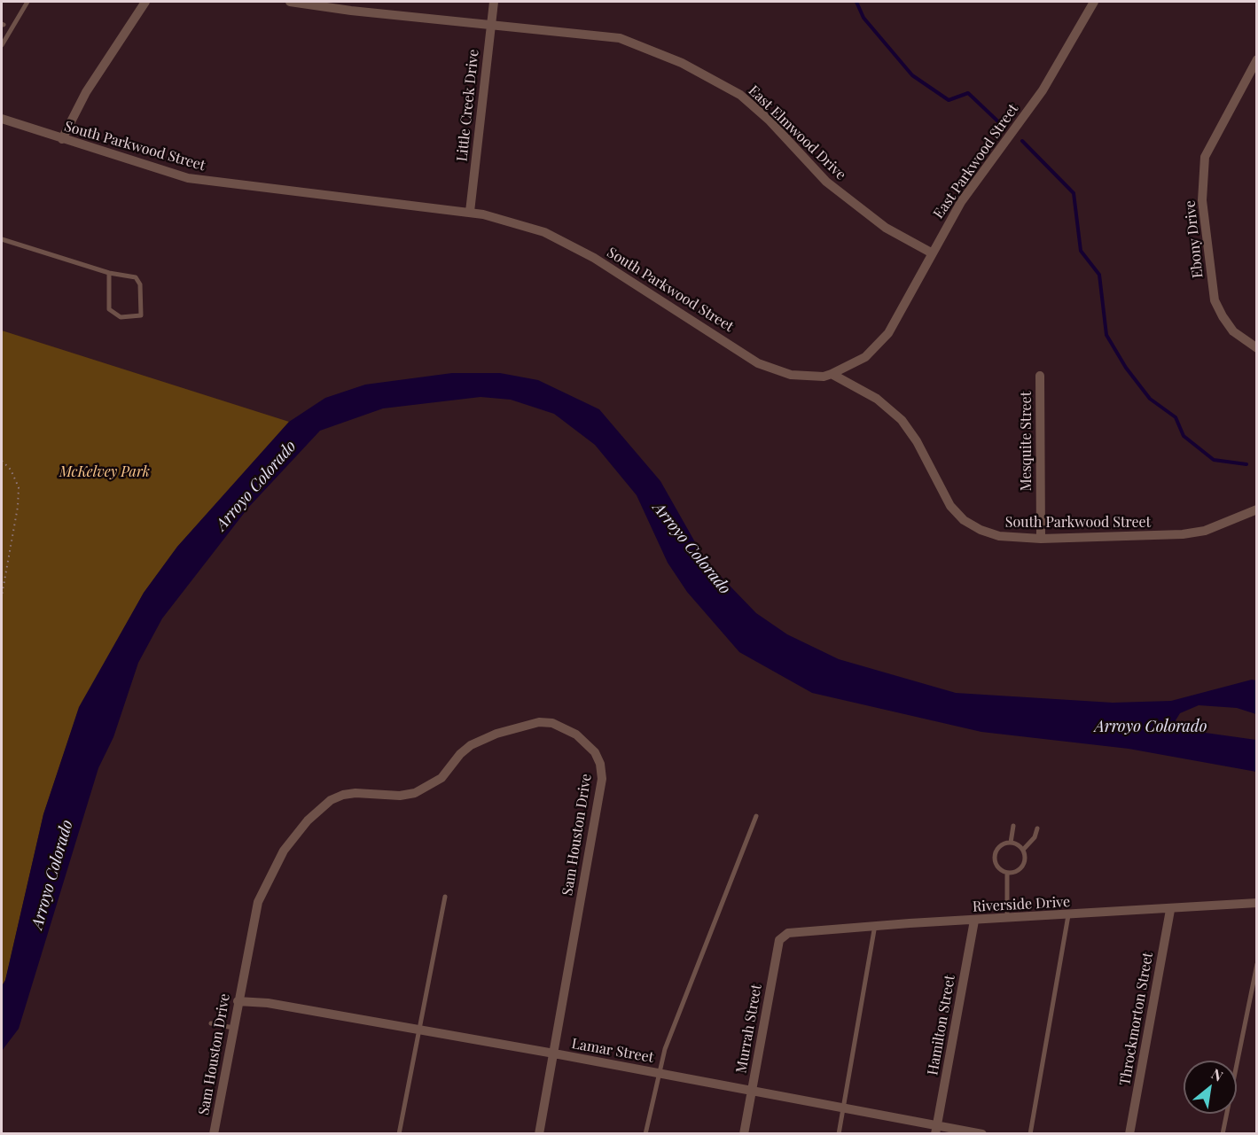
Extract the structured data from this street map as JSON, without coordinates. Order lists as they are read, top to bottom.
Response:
{
  "streets": {
    "street": [
      "Little Creek Drive",
      "East Elmwood Drive",
      "South Parkwood Street",
      "East Parkwood Street",
      "Ebony Drive",
      "Mesquite Street",
      "Sam Houston Drive",
      "Riverside Drive",
      "Throckmorton Street",
      "Hamilton Street",
      "Murrah Street",
      "Lamar Street"
    ]
  },
  "crossings": [
    ["Little Creek Drive", "East Elmwood Drive"],
    ["Little Creek Drive", "South Parkwood Street"],
    ["East Elmwood Drive", "East Parkwood Street"],
    ["South Parkwood Street", "East Parkwood Street"],
    ["South Parkwood Street", "Mesquite Street"],
    ["Sam Houston Drive", "Lamar Street"],
    ["Riverside Drive", "Throckmorton Street"],
    ["Riverside Drive", "Hamilton Street"],
    ["Riverside Drive", "Murrah Street"],
    ["Hamilton Street", "Lamar Street"],
    ["Murrah Street", "Lamar Street"]
  ],
  "water": ["Arroyo Colorado"],
  "parks": ["McKelvey Park"],
  "north": "top right"
}
